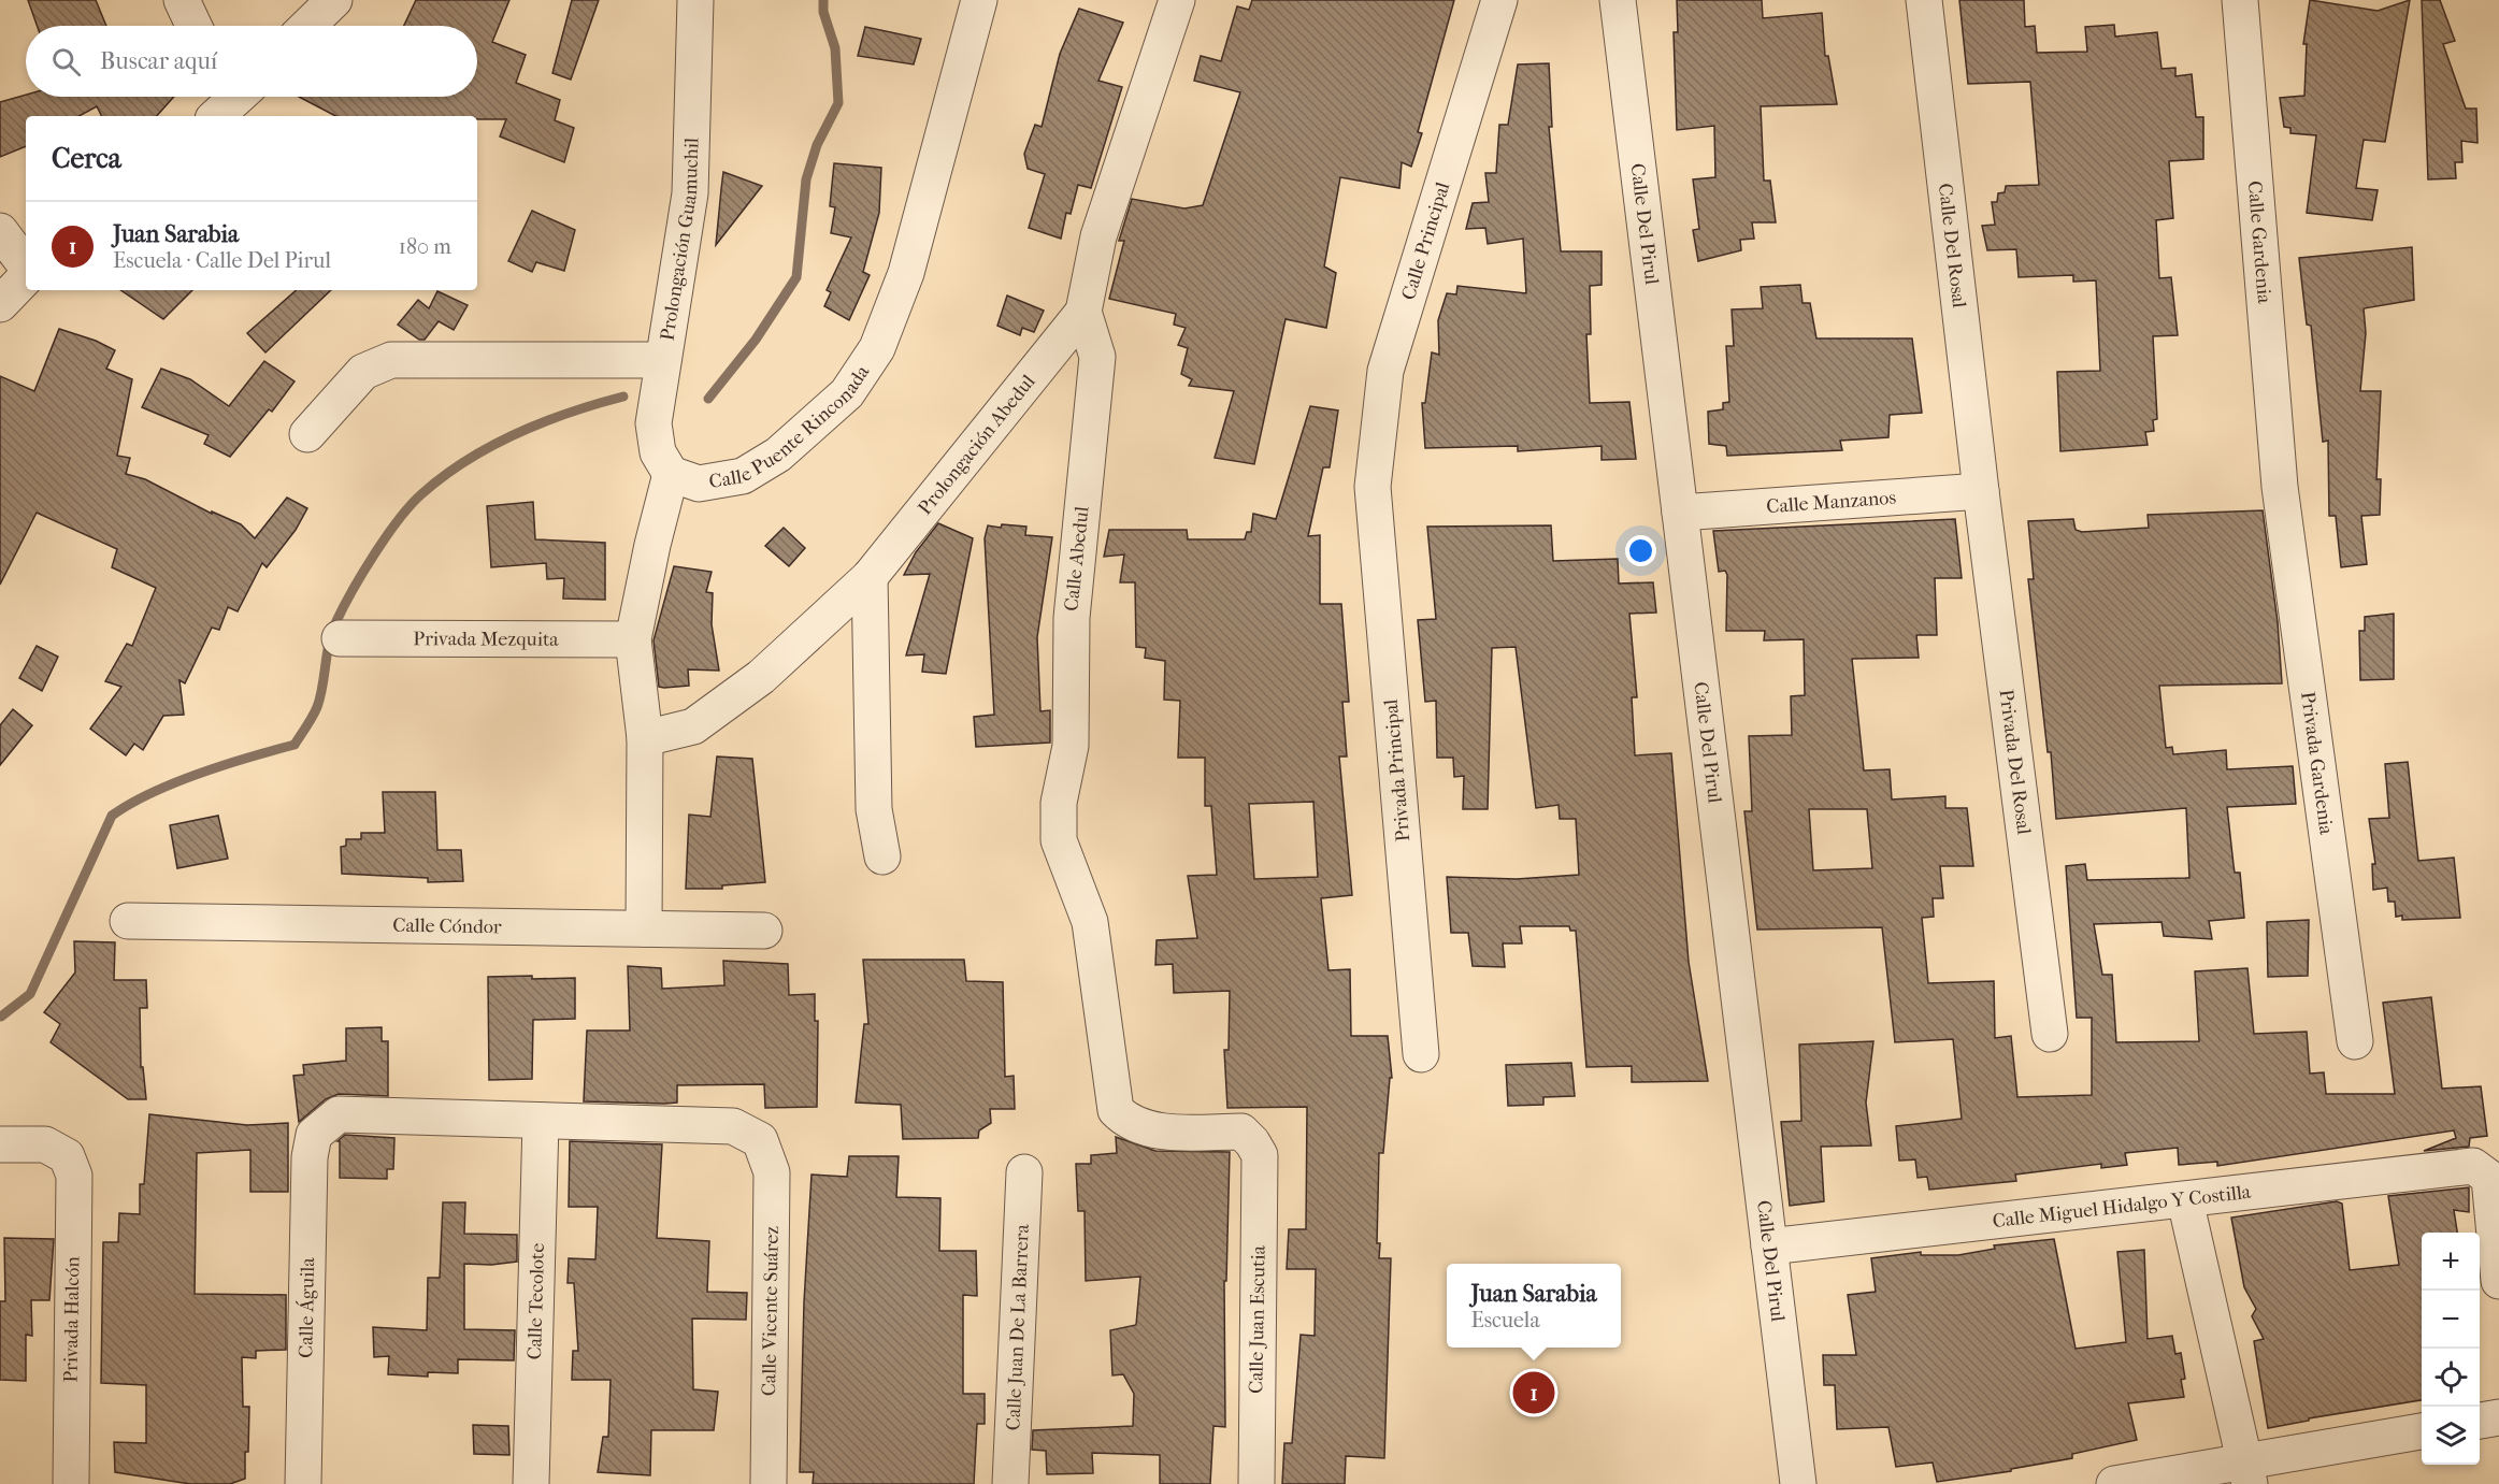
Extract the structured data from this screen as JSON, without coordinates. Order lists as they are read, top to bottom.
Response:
{
  "streets": {
    "street": [
      "Calle Del Pirul",
      "Prolongación Guamuchil",
      "Calle Principal",
      "Calle Gardenia",
      "Calle Del Rosal",
      "Calle Puente Rinconada",
      "Prolongación Abedul",
      "Calle Manzanos",
      "Calle Abedul",
      "Privada Mezquita",
      "Privada Del Rosal",
      "Privada Gardenia",
      "Privada Principal",
      "Calle Cóndor",
      "Calle Miguel Hidalgo Y Costilla",
      "Calle Tecolote",
      "Calle Águila",
      "Calle Vicente Suárez",
      "Privada Halcón",
      "Calle Juan Escutia",
      "Calle Juan De La Barrera"
    ]
  },
  "crossings": [
    ["Calle Del Pirul", "Calle Manzanos"],
    ["Calle Del Pirul", "Calle Miguel Hidalgo Y Costilla"],
    ["Prolongación Guamuchil", "Calle Puente Rinconada"],
    ["Calle Principal", "Privada Principal"],
    ["Calle Gardenia", "Privada Gardenia"],
    ["Calle Del Rosal", "Calle Manzanos"],
    ["Calle Del Rosal", "Privada Del Rosal"],
    ["Calle Puente Rinconada", "Prolongación Abedul"],
    ["Calle Puente Rinconada", "Privada Mezquita"],
    ["Calle Puente Rinconada", "Calle Cóndor"],
    ["Prolongación Abedul", "Calle Abedul"],
    ["Calle Manzanos", "Privada Del Rosal"],
    ["Calle Abedul", "Calle Juan Escutia"],
    ["Calle Tecolote", "Calle Águila"],
    ["Calle Tecolote", "Calle Vicente Suárez"],
    ["Calle Águila", "Calle Vicente Suárez"]
  ],
  "page": {
    "search": "Buscar aquí",
    "heading": "Cerca",
    "list": [
      {
        "mark": "1",
        "name": "Juan Sarabia",
        "note": "Escuela · Calle Del Pirul",
        "value": "180 m"
      }
    ],
    "map_buttons": ["+", "−"],
    "popup": ["Juan Sarabia", "Escuela"],
    "pins": "1"
  }
}
